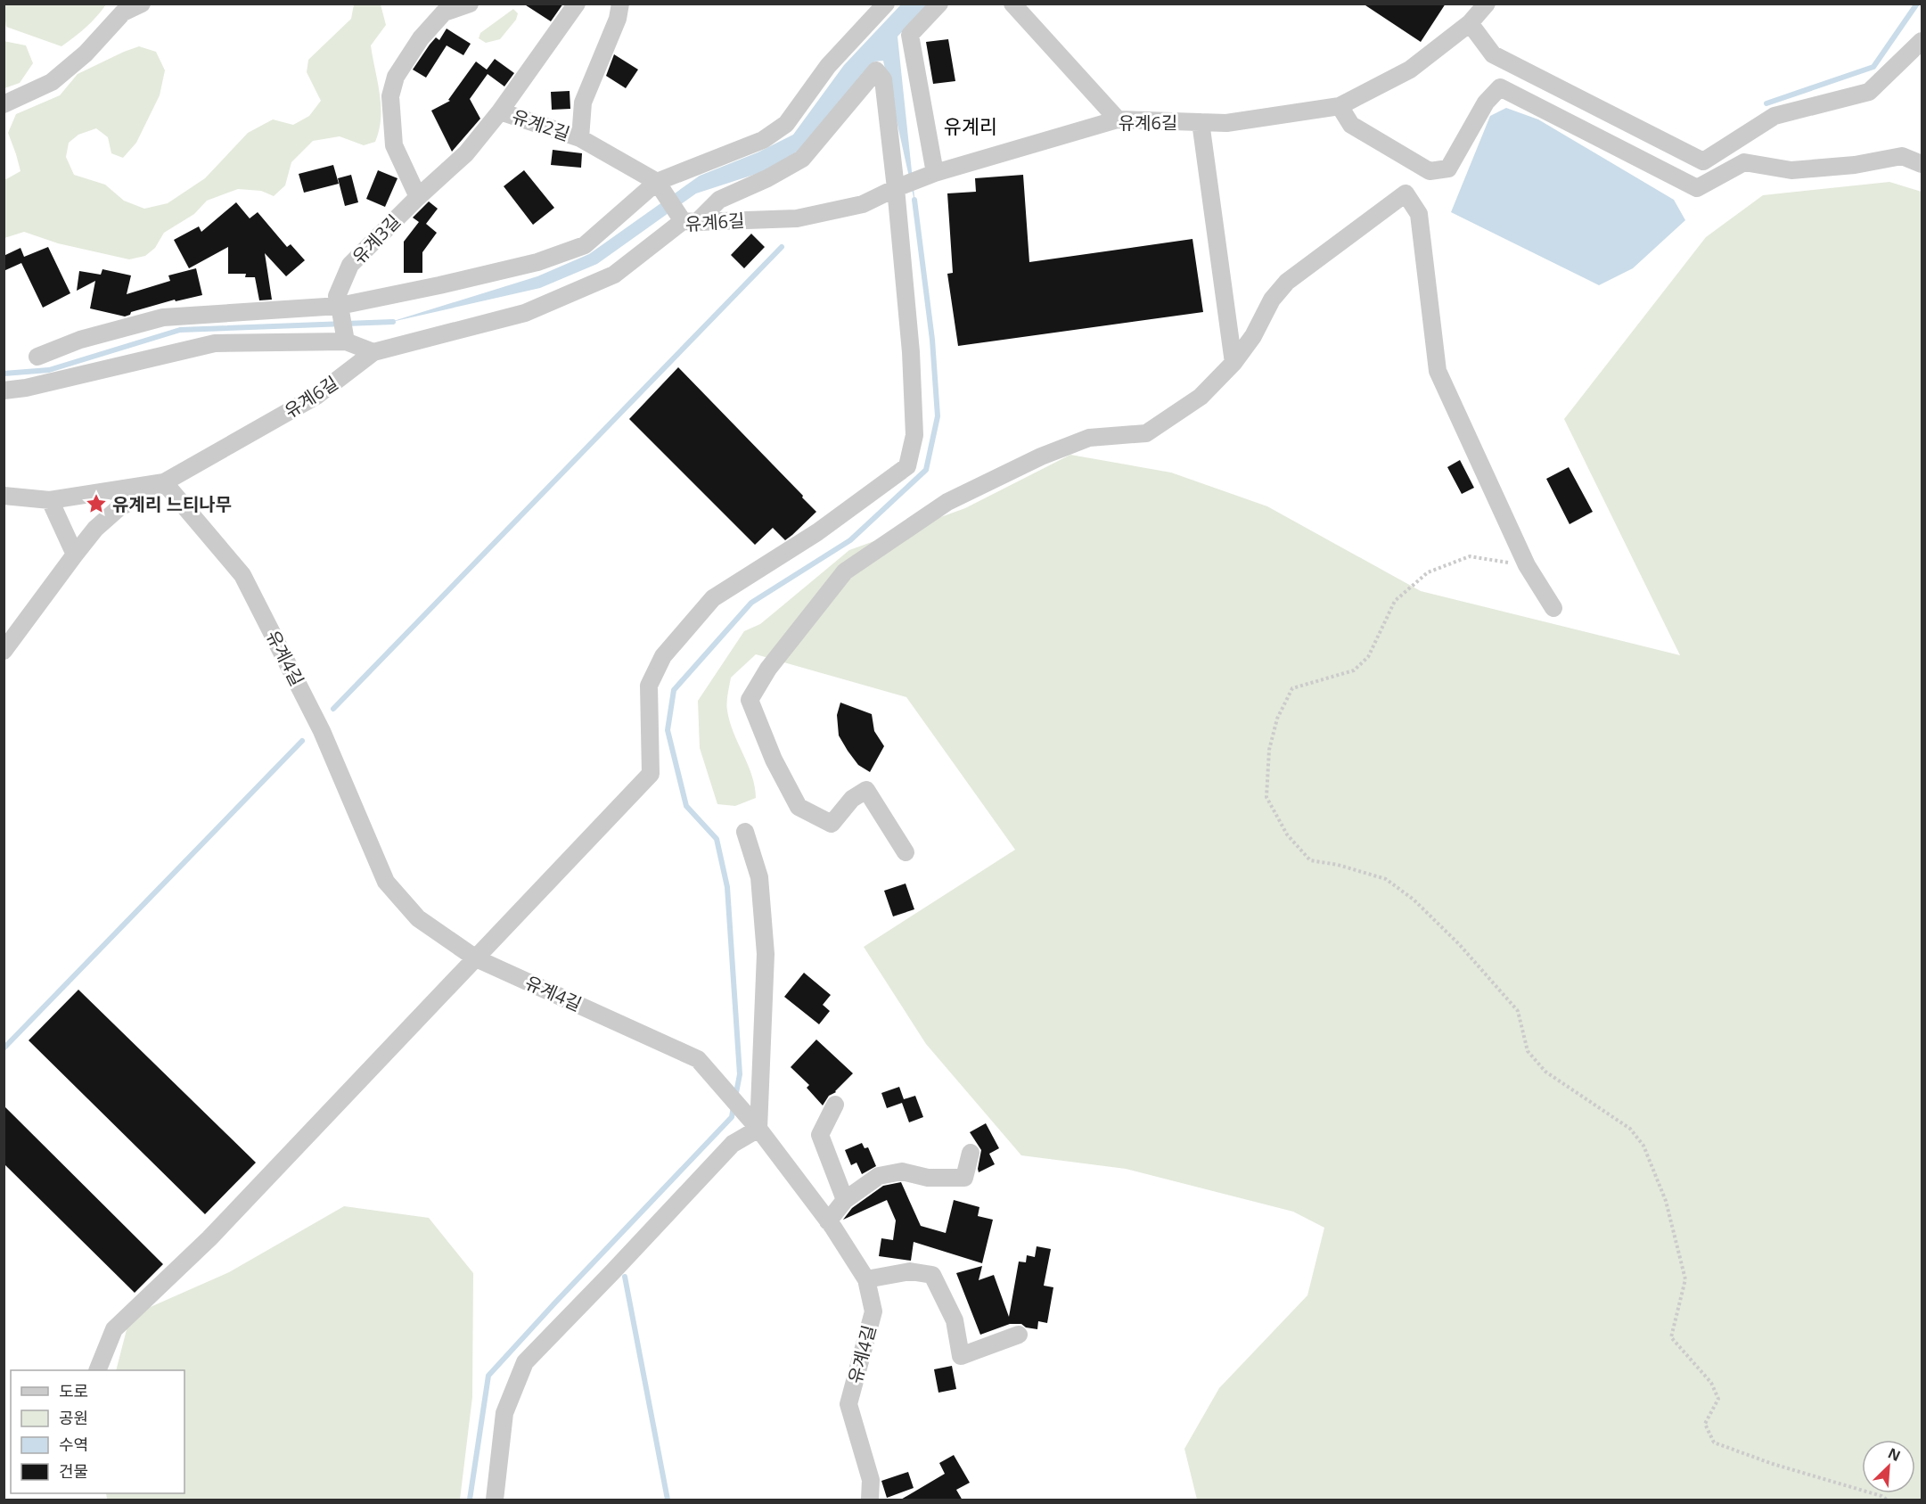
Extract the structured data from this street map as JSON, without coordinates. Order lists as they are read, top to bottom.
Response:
{
  "streets": {
    "street": [
      "유계6길",
      "유계2길",
      "유계3길",
      "유계4길"
    ]
  },
  "crossings": [
    ["유계6길", "유계2길"],
    ["유계6길", "유계4길"],
    ["유계2길", "유계3길"]
  ],
  "districts": ["유계리"],
  "places": {
    "place": ["유계리 느티나무"]
  },
  "legend": [
    "도로",
    "공원",
    "수역",
    "건물"
  ],
  "north": "top right"
}
